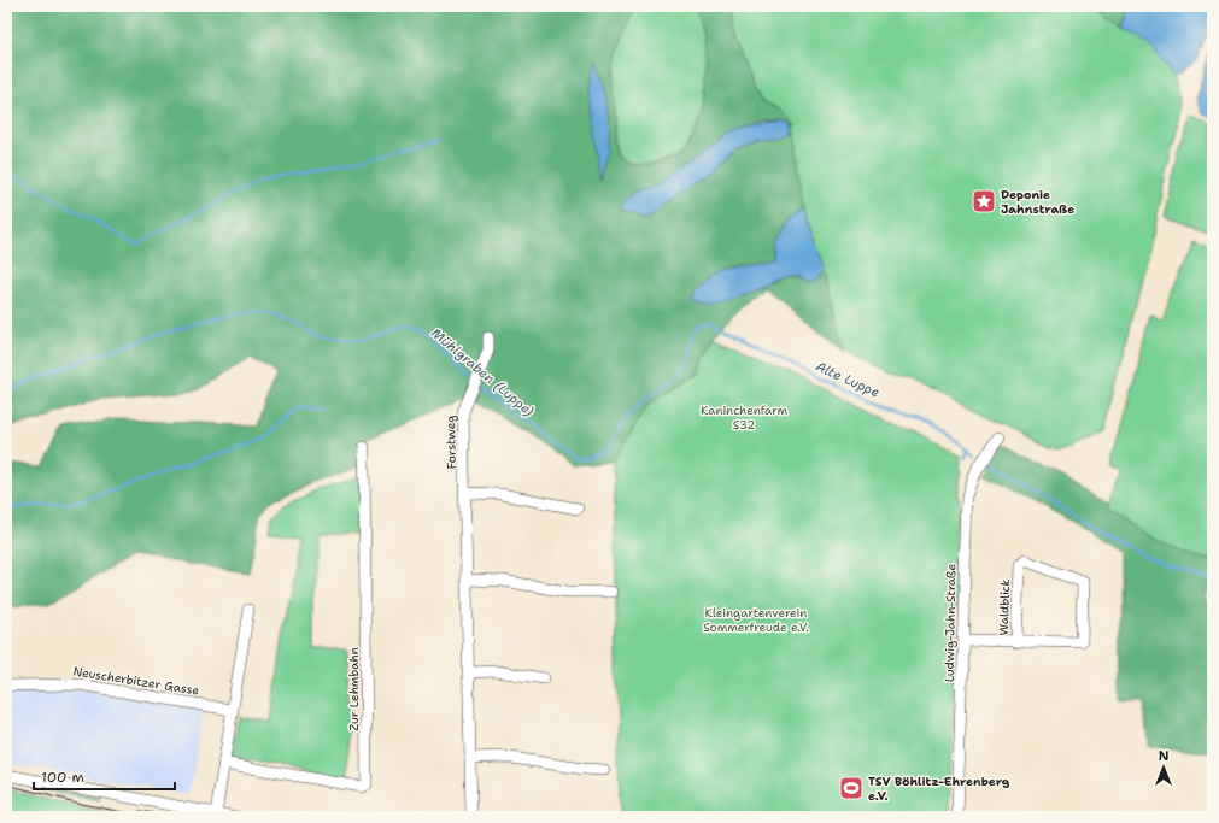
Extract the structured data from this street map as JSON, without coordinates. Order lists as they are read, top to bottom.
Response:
{
  "streets": {
    "street": [
      "Forstweg",
      "Waldblick",
      "Ludwig-Jahn-Straße",
      "Neuscherbitzer Gasse",
      "Zur Lehmbahn"
    ]
  },
  "crossings": [
    ["Waldblick", "Ludwig-Jahn-Straße"]
  ],
  "water": ["Mühlgraben (Luppe)", "Alte Luppe"],
  "parks": ["Kaninchenfarm S32", "Kleingartenverein Sommerfreude e.V."],
  "places": {
    "place": ["Deponie Jahnstraße"],
    "sports": ["TSV Böhlitz-Ehrenberg e.V."]
  },
  "scale_bar": "100 m",
  "north": "top"
}
